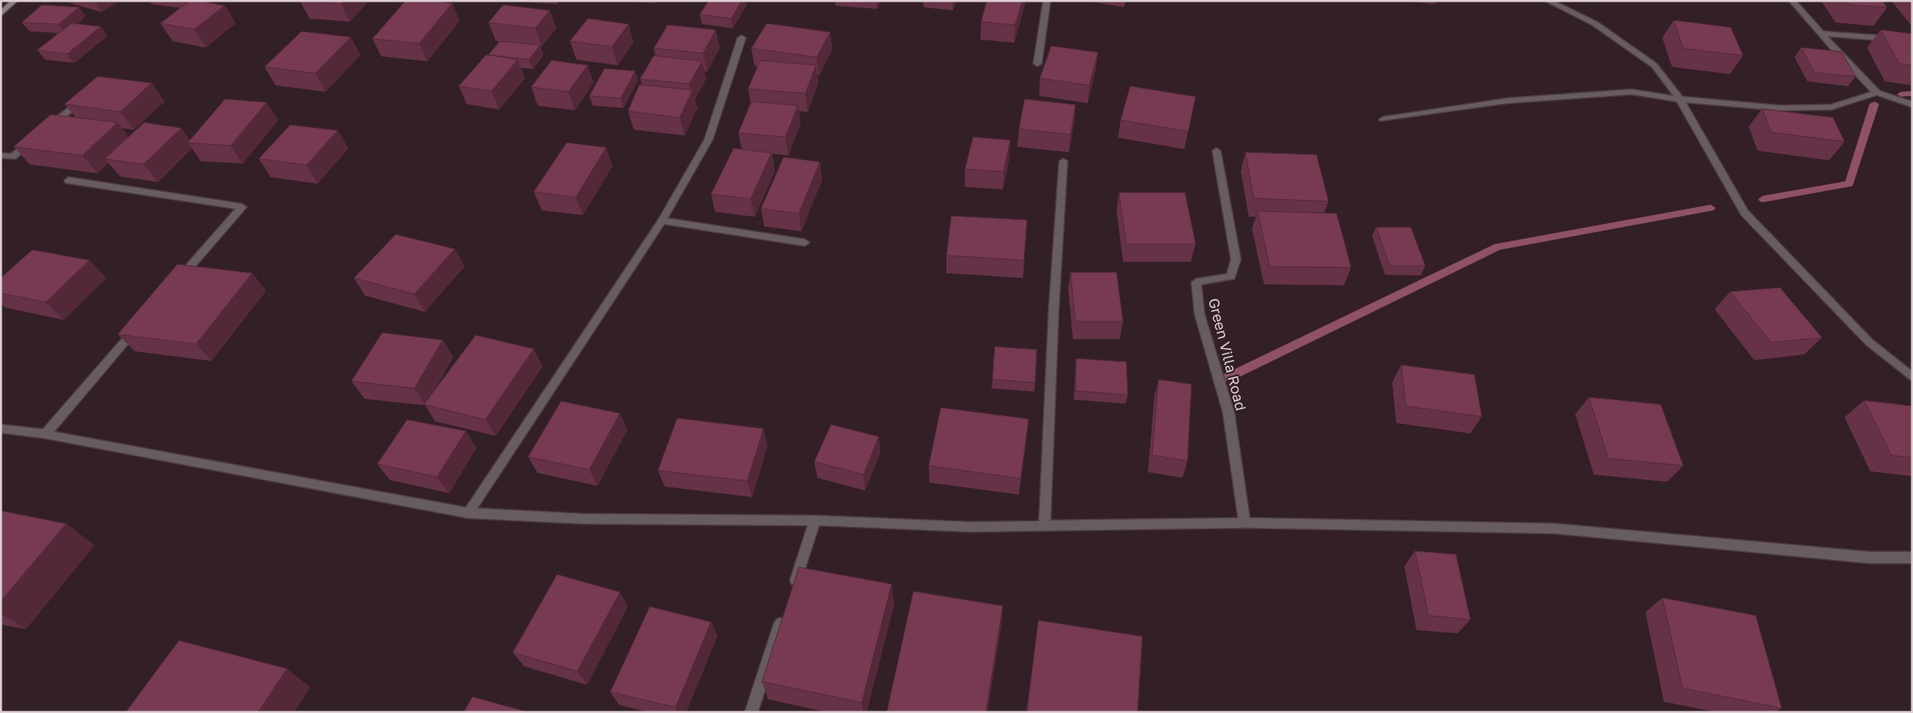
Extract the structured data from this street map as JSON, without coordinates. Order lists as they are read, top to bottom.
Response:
{
  "streets": {
    "street": ["Green Villa Road"]
  }
}
